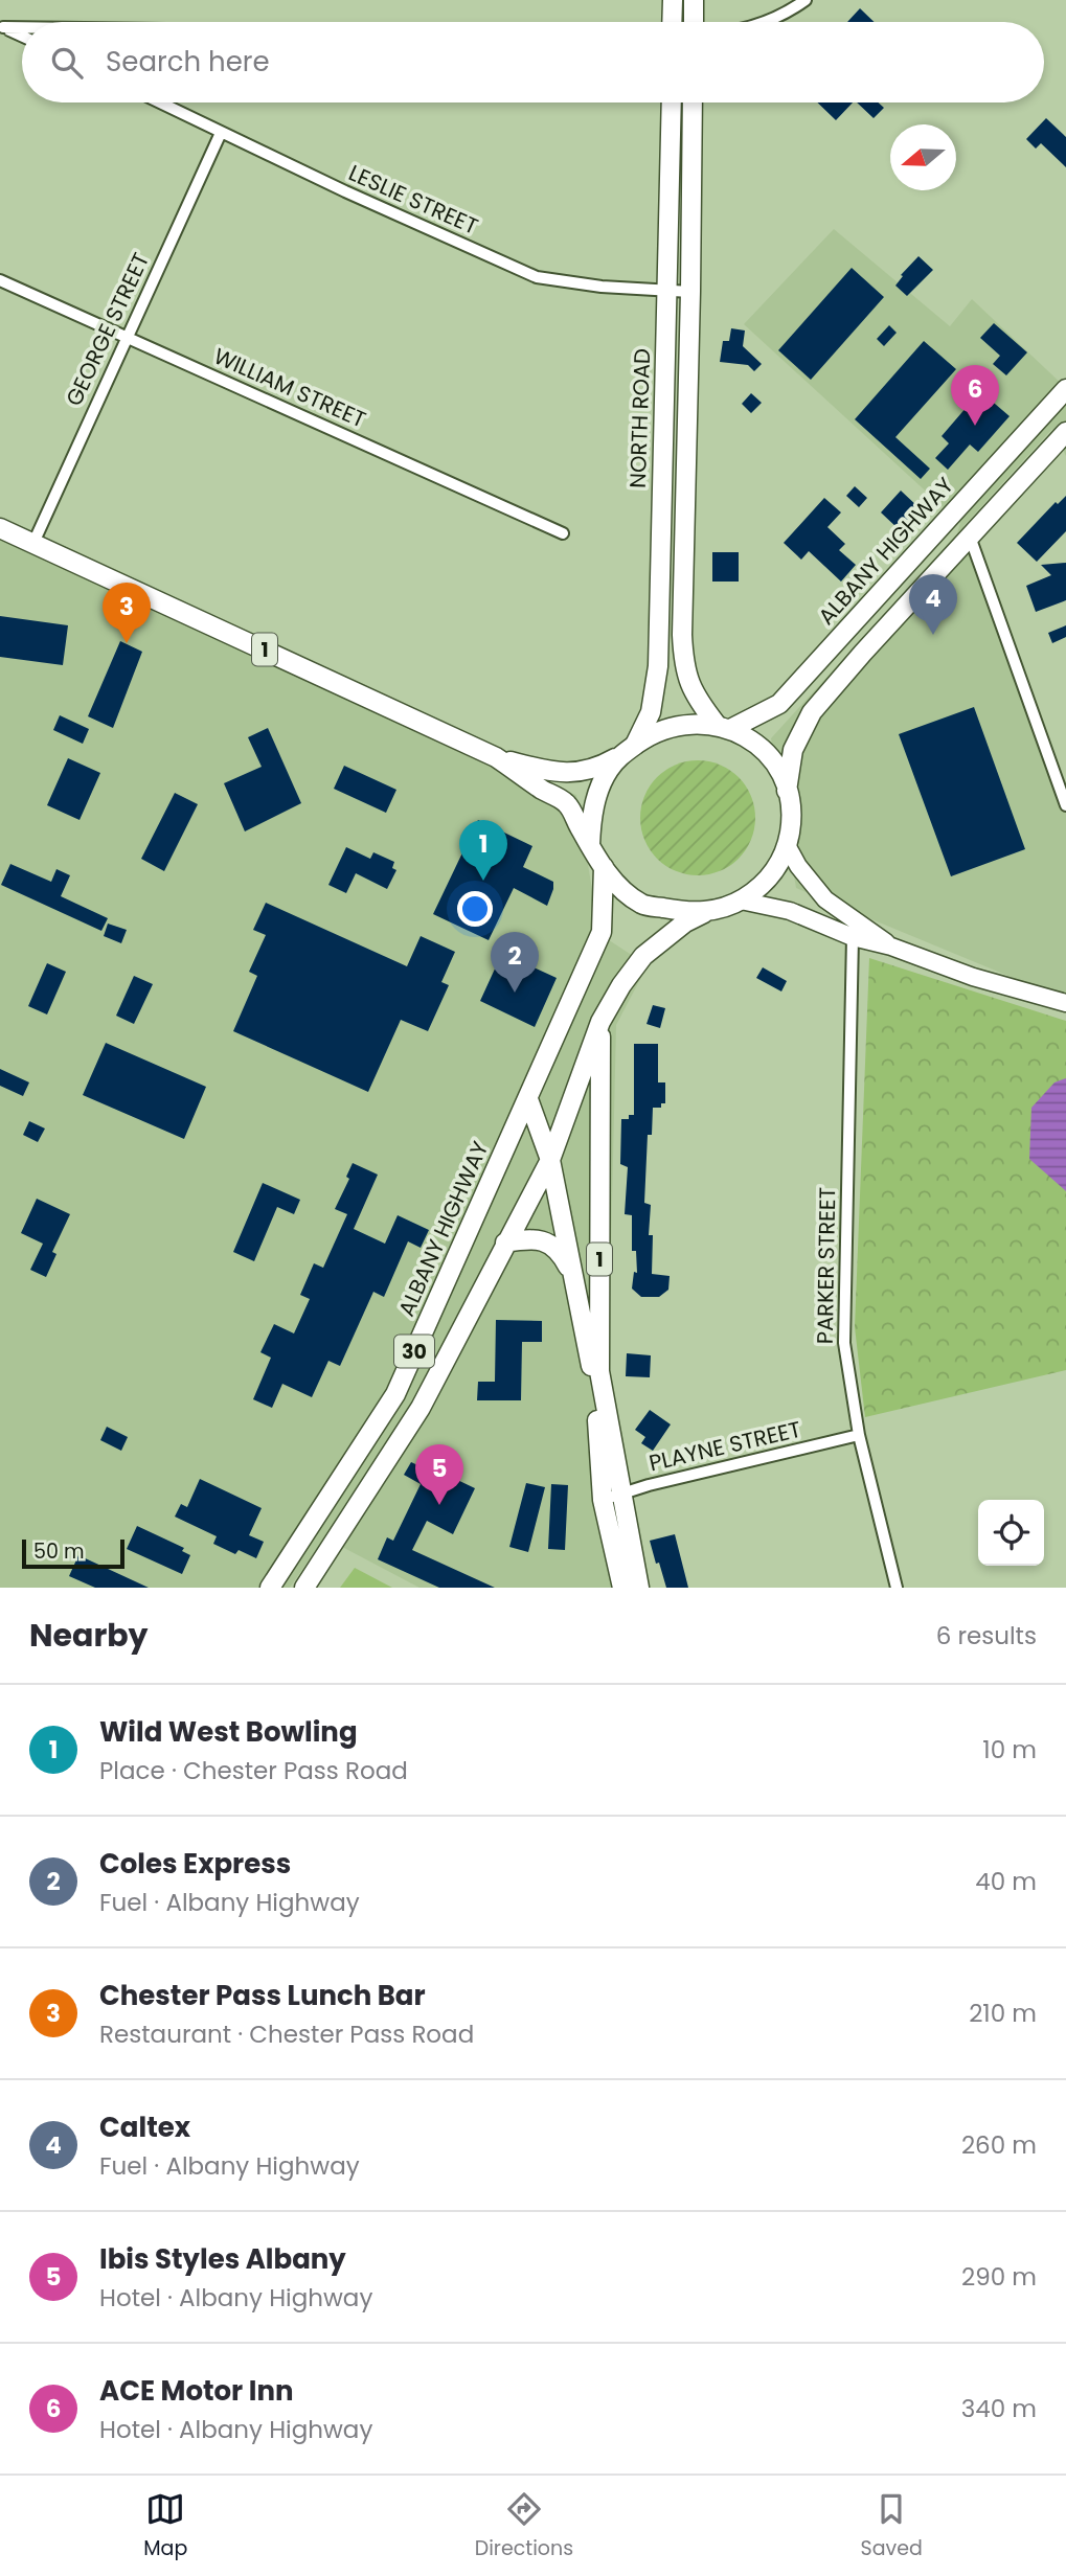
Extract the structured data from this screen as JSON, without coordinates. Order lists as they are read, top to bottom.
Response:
{
  "streets": {
    "main road": [
      "NORTH ROAD",
      "ALBANY HIGHWAY",
      "1",
      "30"
    ],
    "street": [
      "LESLIE STREET",
      "GEORGE STREET",
      "WILLIAM STREET",
      "PARKER STREET",
      "PLAYNE STREET"
    ]
  },
  "crossings": [
    ["LESLIE STREET", "GEORGE STREET"],
    ["LESLIE STREET", "NORTH ROAD"],
    ["GEORGE STREET", "WILLIAM STREET"],
    ["GEORGE STREET", "1"],
    ["NORTH ROAD", "ALBANY HIGHWAY"],
    ["NORTH ROAD", "1"],
    ["ALBANY HIGHWAY", "1"],
    ["1", "30"],
    ["1", "PLAYNE STREET"],
    ["PARKER STREET", "PLAYNE STREET"]
  ],
  "scale_bar": "50 m",
  "north": "left",
  "page": {
    "search": "Search here",
    "pins": [
      "6",
      "4",
      "3",
      "1",
      "2",
      "5"
    ],
    "scale": "50 m",
    "heading": ["Nearby", "6 results"],
    "list": [
      {
        "mark": "1",
        "name": "Wild West Bowling",
        "note": "Place · Chester Pass Road",
        "value": "10 m"
      },
      {
        "mark": "2",
        "name": "Coles Express",
        "note": "Fuel · Albany Highway",
        "value": "40 m"
      },
      {
        "mark": "3",
        "name": "Chester Pass Lunch Bar",
        "note": "Restaurant · Chester Pass Road",
        "value": "210 m"
      },
      {
        "mark": "4",
        "name": "Caltex",
        "note": "Fuel · Albany Highway",
        "value": "260 m"
      },
      {
        "mark": "5",
        "name": "Ibis Styles Albany",
        "note": "Hotel · Albany Highway",
        "value": "290 m"
      },
      {
        "mark": "6",
        "name": "ACE Motor Inn",
        "note": "Hotel · Albany Highway",
        "value": "340 m"
      }
    ],
    "nav": ["Map", "Directions", "Saved"]
  }
}
